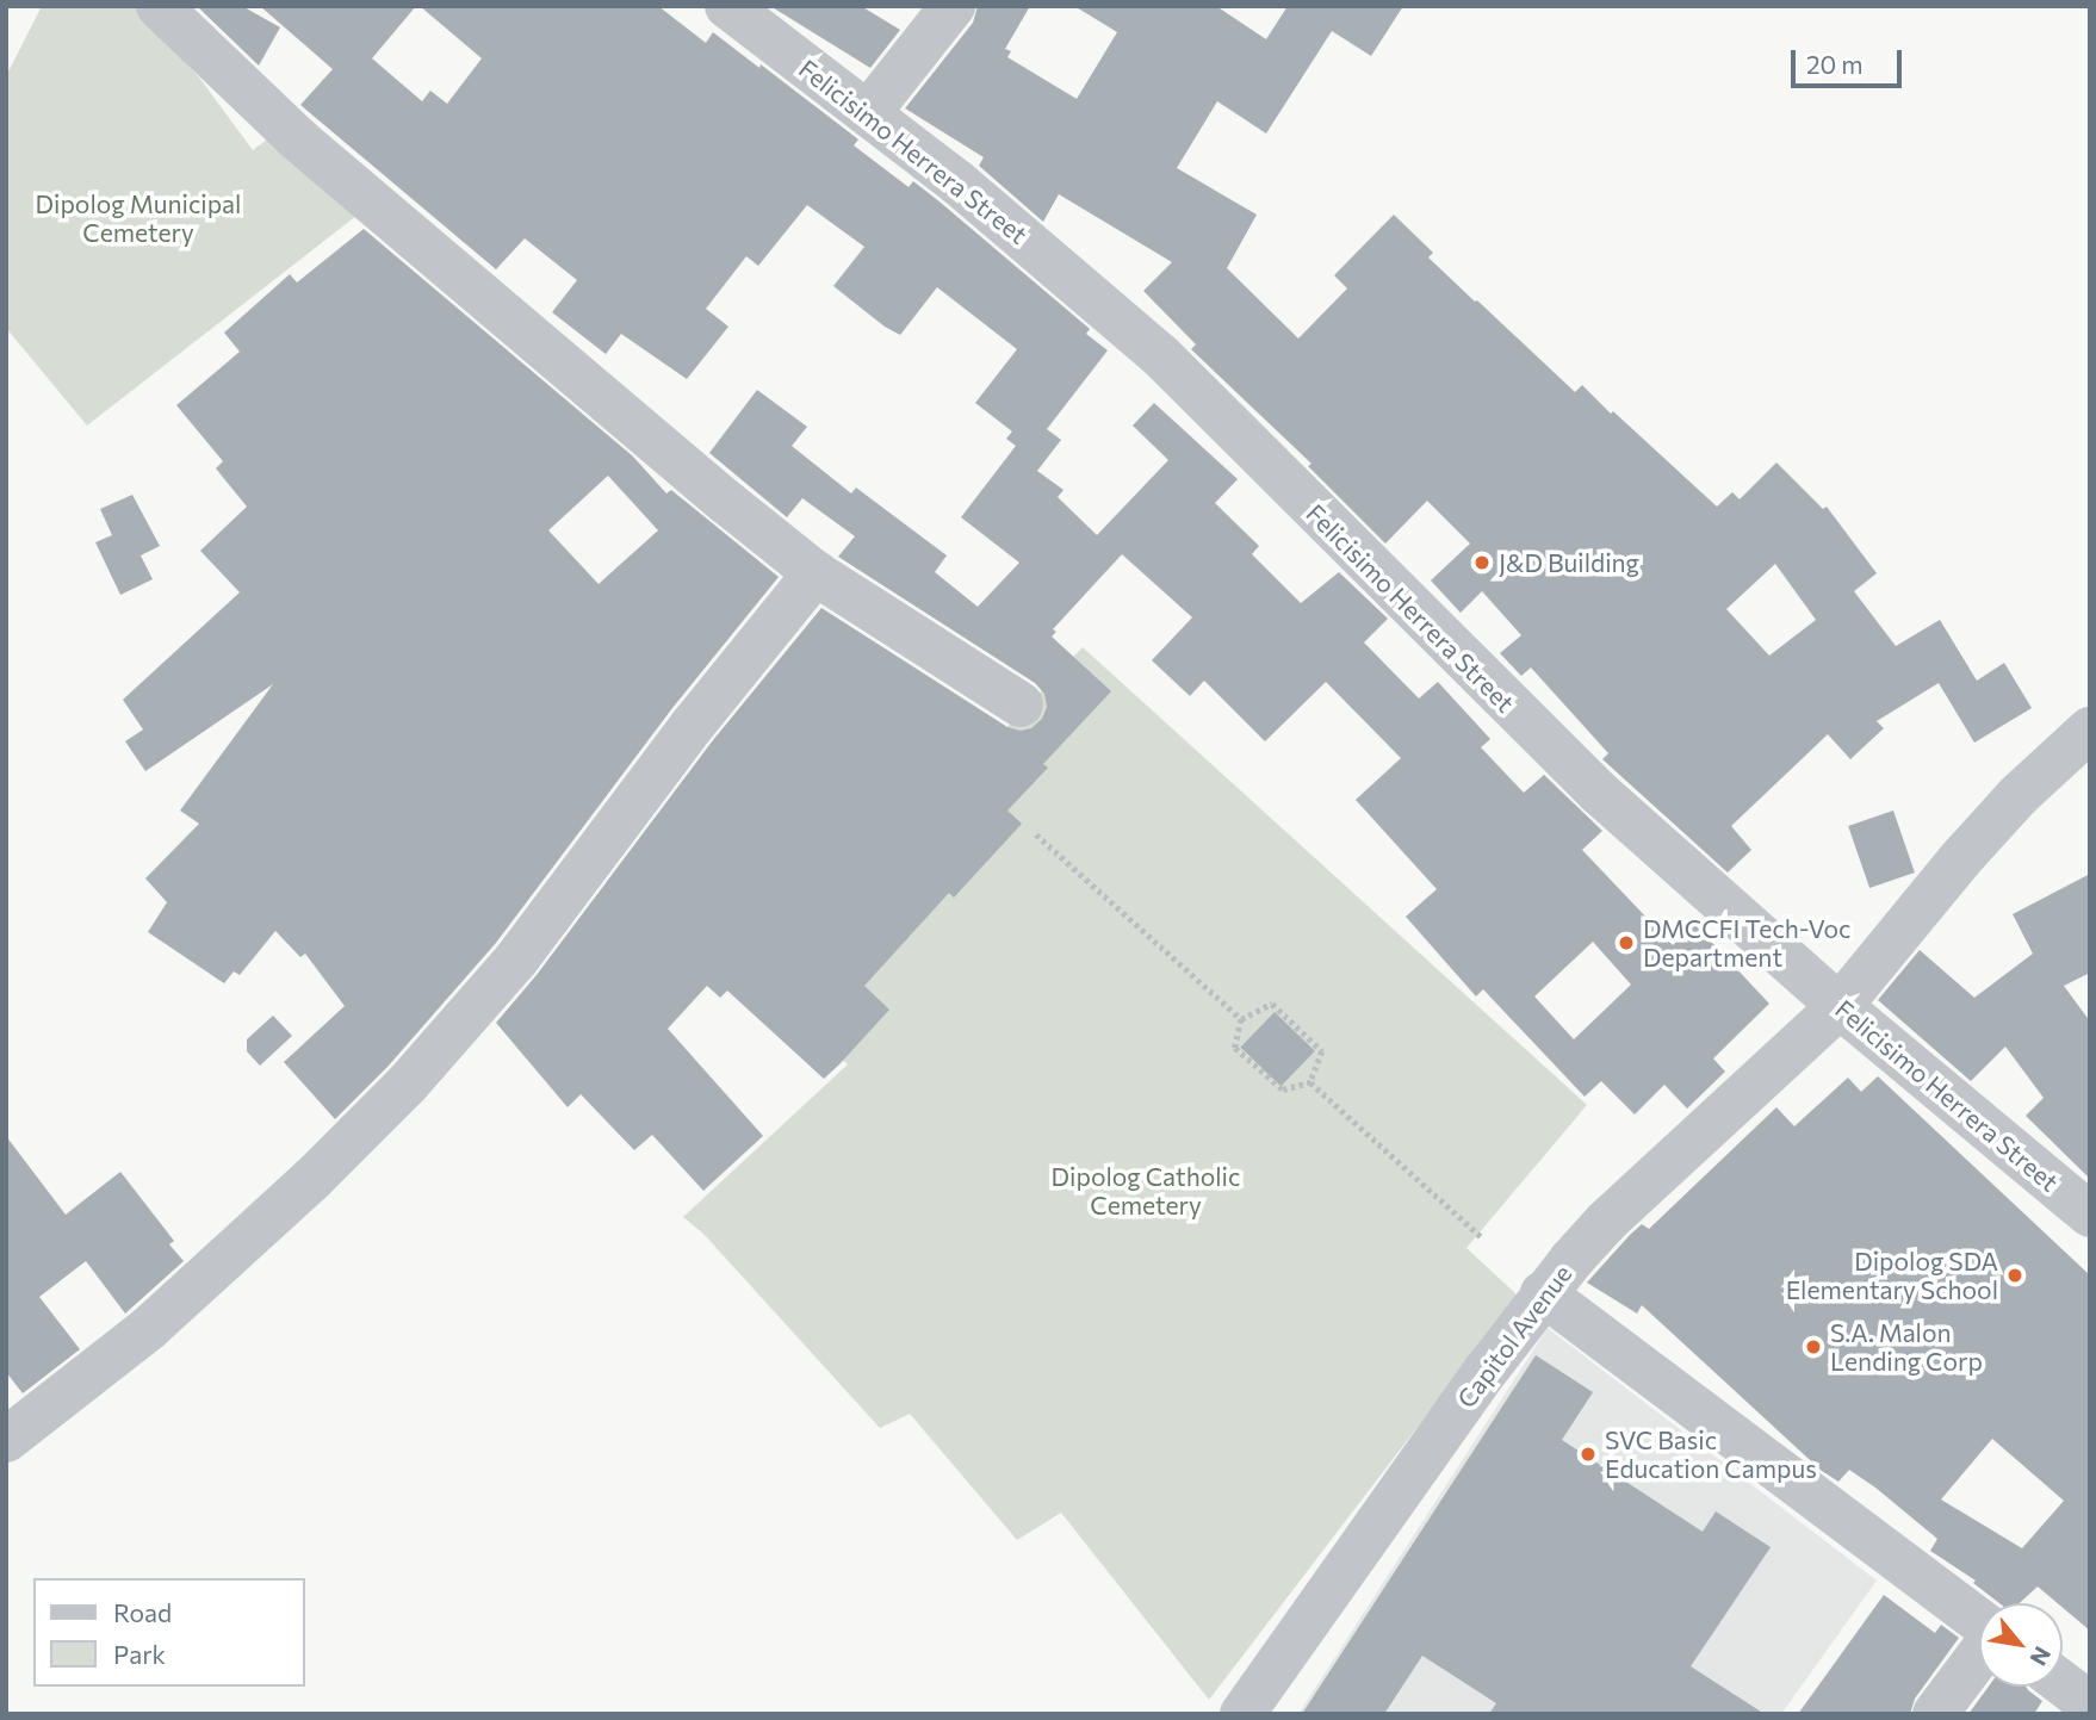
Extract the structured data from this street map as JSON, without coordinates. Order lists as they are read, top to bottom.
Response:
{
  "streets": {
    "street": ["Felicisimo Herrera Street", "Capitol Avenue"]
  },
  "crossings": [
    ["Felicisimo Herrera Street", "Capitol Avenue"]
  ],
  "parks": ["Dipolog Municipal Cemetery", "Dipolog Catholic Cemetery"],
  "places": [
    "J&D Building",
    "DMCCFI Tech-Voc Department",
    "Dipolog SDA Elementary School",
    "S.A. Malon Lending Corp",
    "SVC Basic Education Campus"
  ],
  "legend": ["Road", "Park"],
  "scale_bar": "20 m",
  "north": "bottom right"
}
